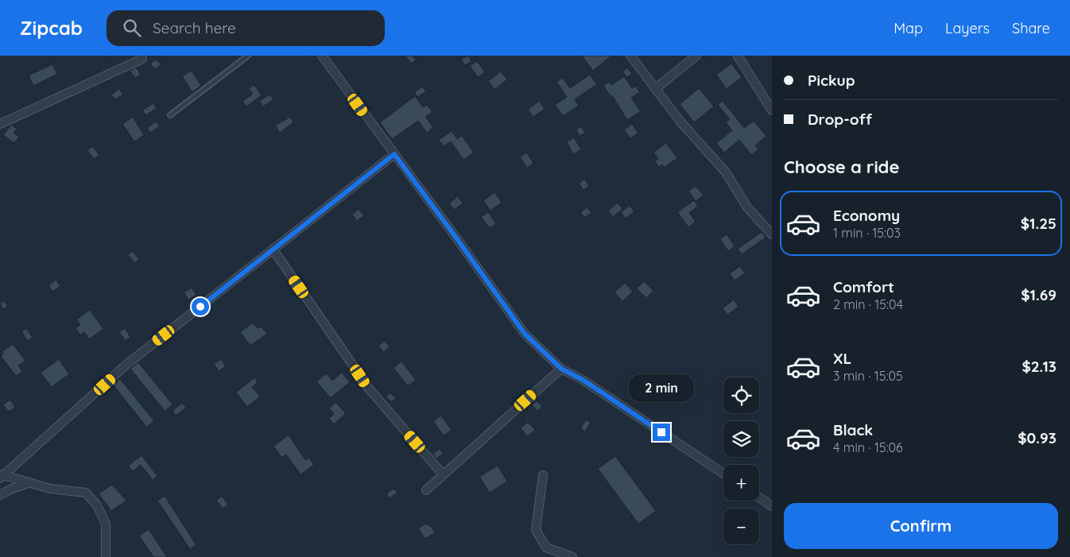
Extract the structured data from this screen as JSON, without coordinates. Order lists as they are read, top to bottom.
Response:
{
  "page": {
    "header": "Zipcab",
    "search": "Search here",
    "nav": ["Map", "Layers", "Share"],
    "banner": ["Pickup", "Drop-off"],
    "heading": "Choose a ride",
    "list": [
      {
        "name": "Economy",
        "note": "1 min · 15:03",
        "value": "$1.25"
      },
      {
        "name": "Comfort",
        "note": "2 min · 15:04",
        "value": "$1.69"
      },
      {
        "name": "XL",
        "note": "3 min · 15:05",
        "value": "$2.13"
      },
      {
        "name": "Black",
        "note": "4 min · 15:06",
        "value": "$0.93"
      }
    ],
    "bubble": "2 min",
    "map_buttons": ["+", "−"],
    "buttons": "Confirm"
  }
}
